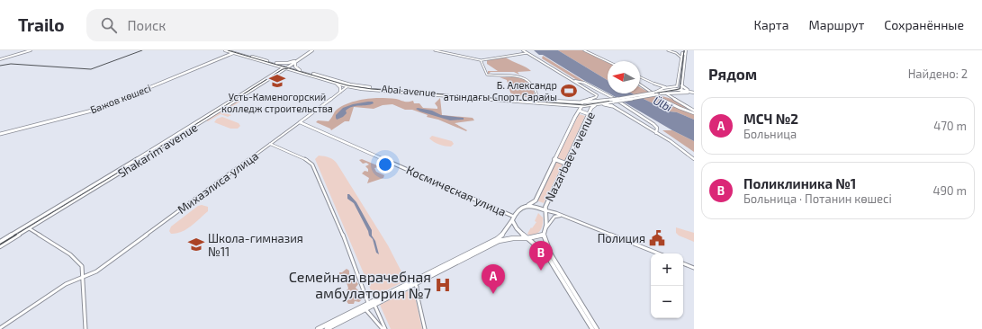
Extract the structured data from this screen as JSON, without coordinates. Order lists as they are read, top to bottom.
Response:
{
  "streets": {
    "main road": [
      "Abai avenue",
      "Бажов көшесі",
      "Shakarim avenue",
      "Nazarbaev avenue",
      "Михаэлиса улица",
      "Космическая улица"
    ]
  },
  "crossings": [
    ["Abai avenue", "Бажов көшесі"],
    ["Abai avenue", "Shakarim avenue"],
    ["Abai avenue", "Nazarbaev avenue"],
    ["Abai avenue", "Михаэлиса улица"],
    ["Nazarbaev avenue", "Космическая улица"],
    ["Михаэлиса улица", "Космическая улица"]
  ],
  "water": ["Ülbi"],
  "places": {
    "school or university": ["Усть-Каменогорский колледж строительства", "Школа-гимназия №11"],
    "sports": ["Б. Александр атындағы Спорт Сарайы"],
    "public building": ["Полиция"],
    "hospital": ["Семейная врачебная амбулатория №7"]
  },
  "north": "left",
  "page": {
    "header": "Trailo",
    "search": "Поиск",
    "nav": ["Карта", "Маршрут", "Сохранённые"],
    "heading": ["Рядом", "Найдено: 2"],
    "list": [
      {
        "mark": "A",
        "name": "МСЧ №2",
        "note": "Больница",
        "value": "470 m"
      },
      {
        "mark": "B",
        "name": "Поликлиника №1",
        "note": "Больница · Потанин көшесі",
        "value": "490 m"
      }
    ],
    "pins": ["B", "A"],
    "map_buttons": ["+", "−"]
  }
}
